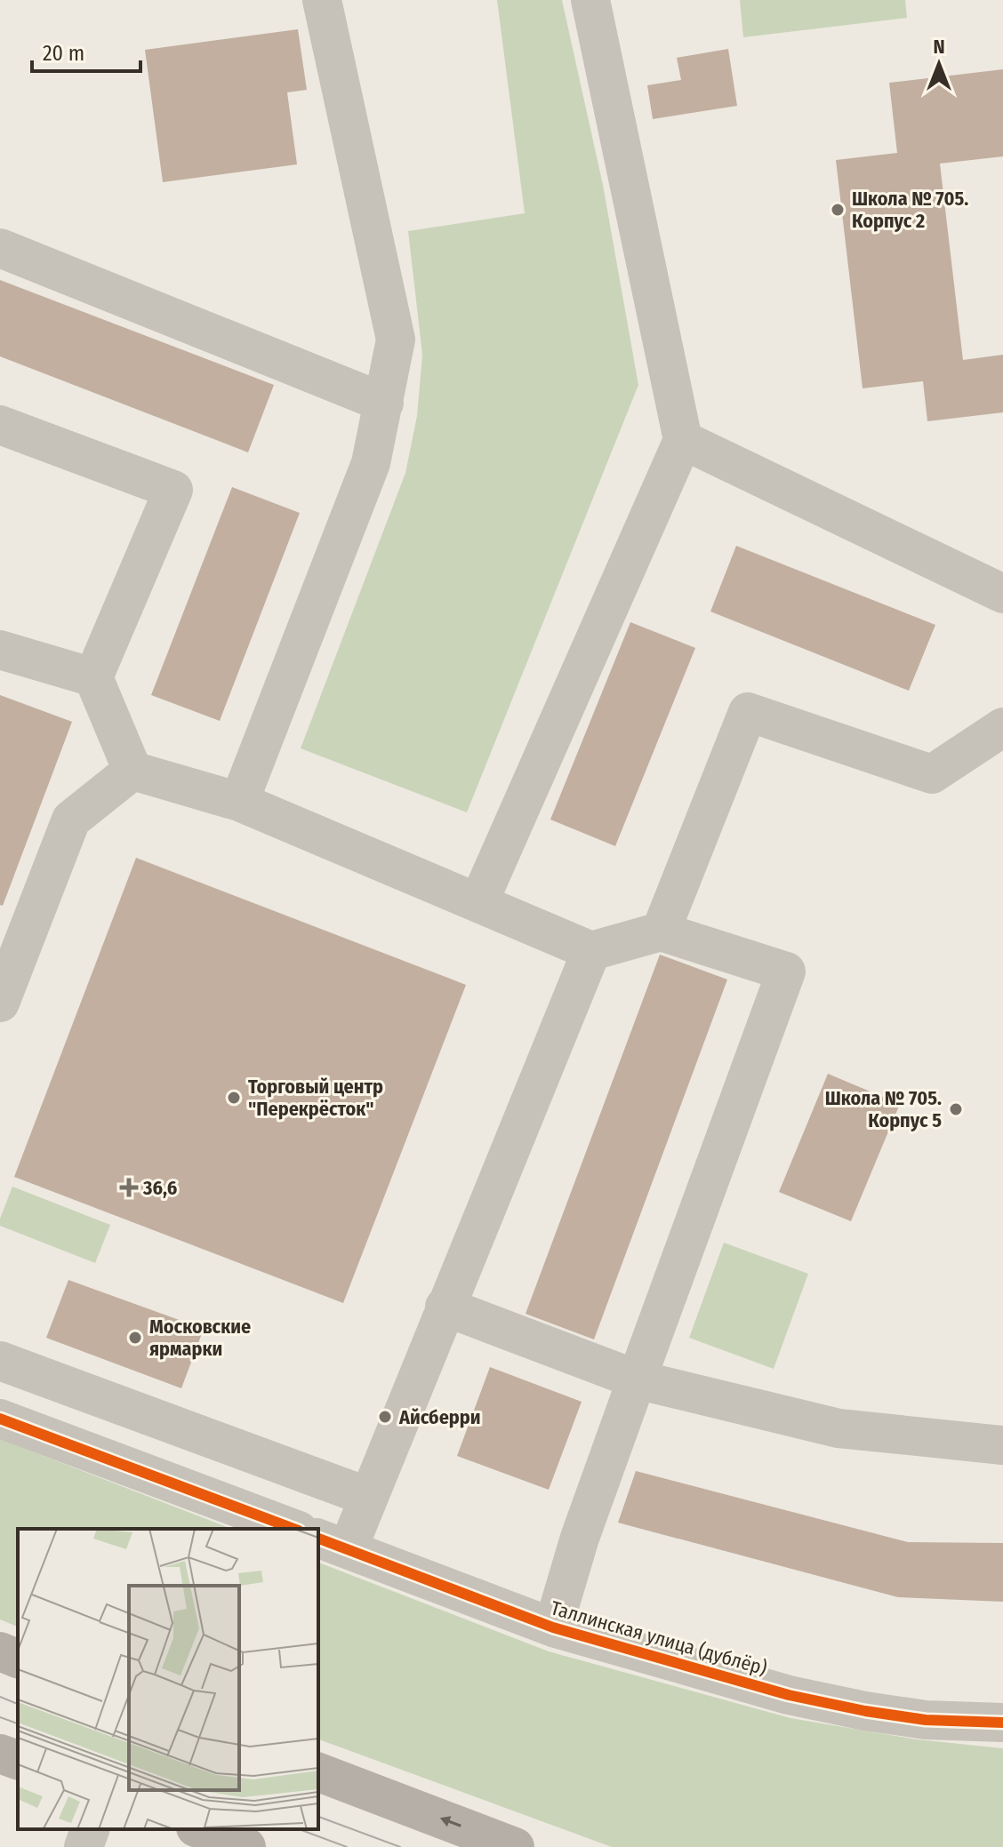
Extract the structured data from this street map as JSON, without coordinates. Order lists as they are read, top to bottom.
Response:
{
  "streets": {
    "street": ["Таллинская улица (дублёр)"]
  },
  "places": {
    "other": [
      "Школа № 705. Корпус 2",
      "Торговый центр \"Перекрёсток\"",
      "Школа № 705. Корпус 5",
      "Московские ярмарки",
      "Айсберри"
    ],
    "health": ["36,6"]
  },
  "scale_bar": "20 m",
  "north": "top"
}
